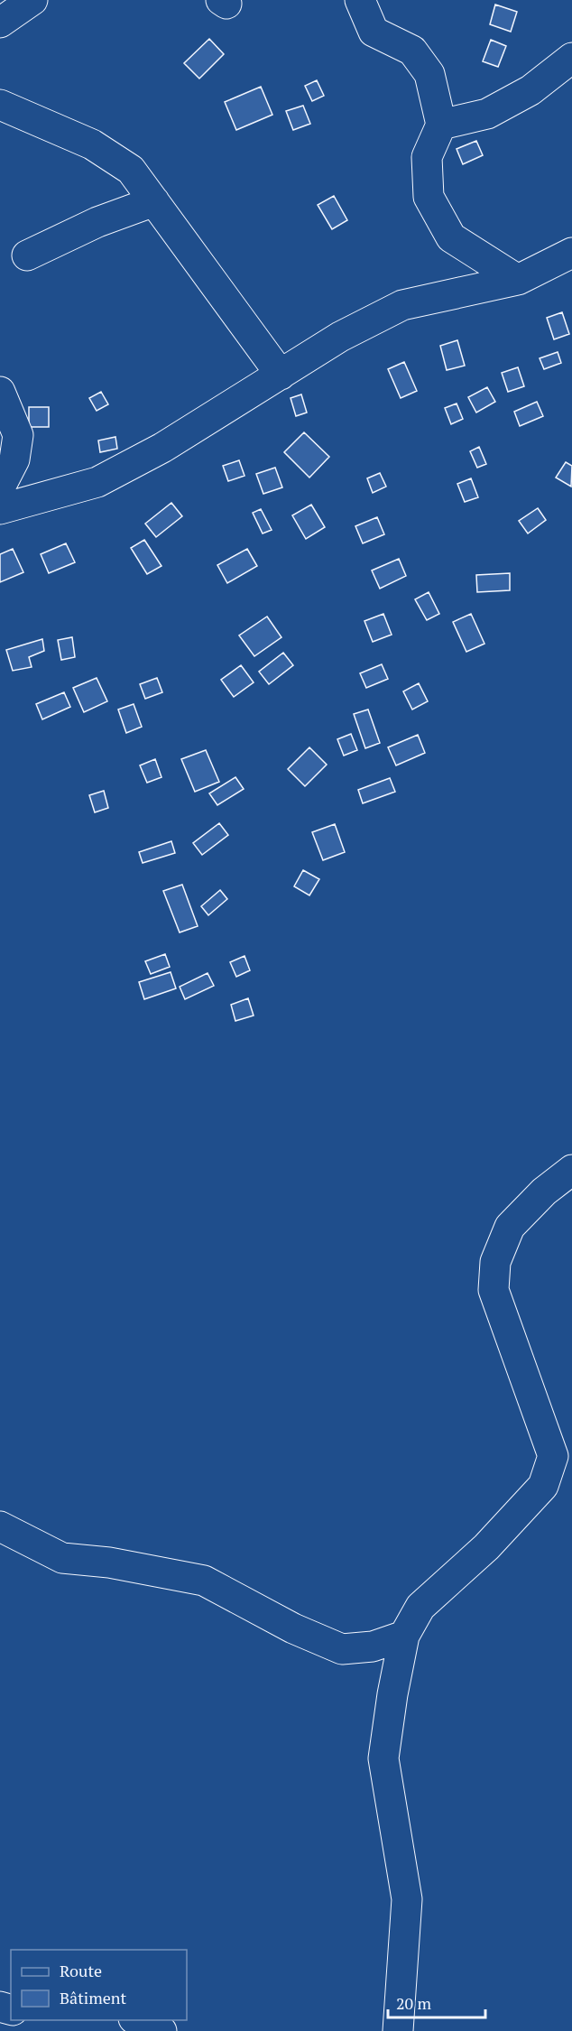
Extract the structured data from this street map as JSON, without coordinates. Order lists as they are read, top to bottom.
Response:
{
  "legend": ["Route", "Bâtiment"],
  "scale_bar": "20 m"
}
